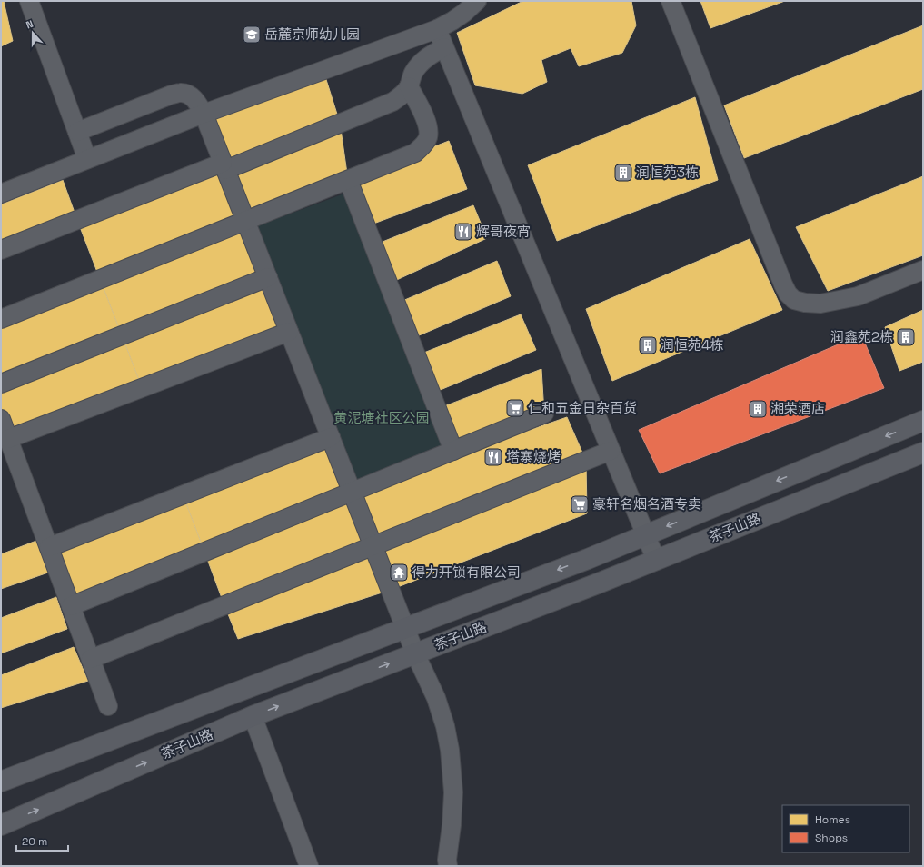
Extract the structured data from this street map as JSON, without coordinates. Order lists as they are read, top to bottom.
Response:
{
  "streets": {
    "main road": ["茶子山路"]
  },
  "parks": ["黄泥塘社区公园"],
  "places": {
    "school or university": ["岳麓京师幼儿园"],
    "building": [
      "润恒苑3栋",
      "润鑫苑2栋",
      "润恒苑4栋",
      "湘荣酒店"
    ],
    "restaurant": ["辉哥夜宵", "塔寨烧烤"],
    "supermarket": ["仁和五金日杂百货", "豪轩名烟名酒专卖"],
    "temple": ["得力开锁有限公司"]
  },
  "legend": ["Homes", "Shops"],
  "scale_bar": "20 m",
  "north": "top"
}
